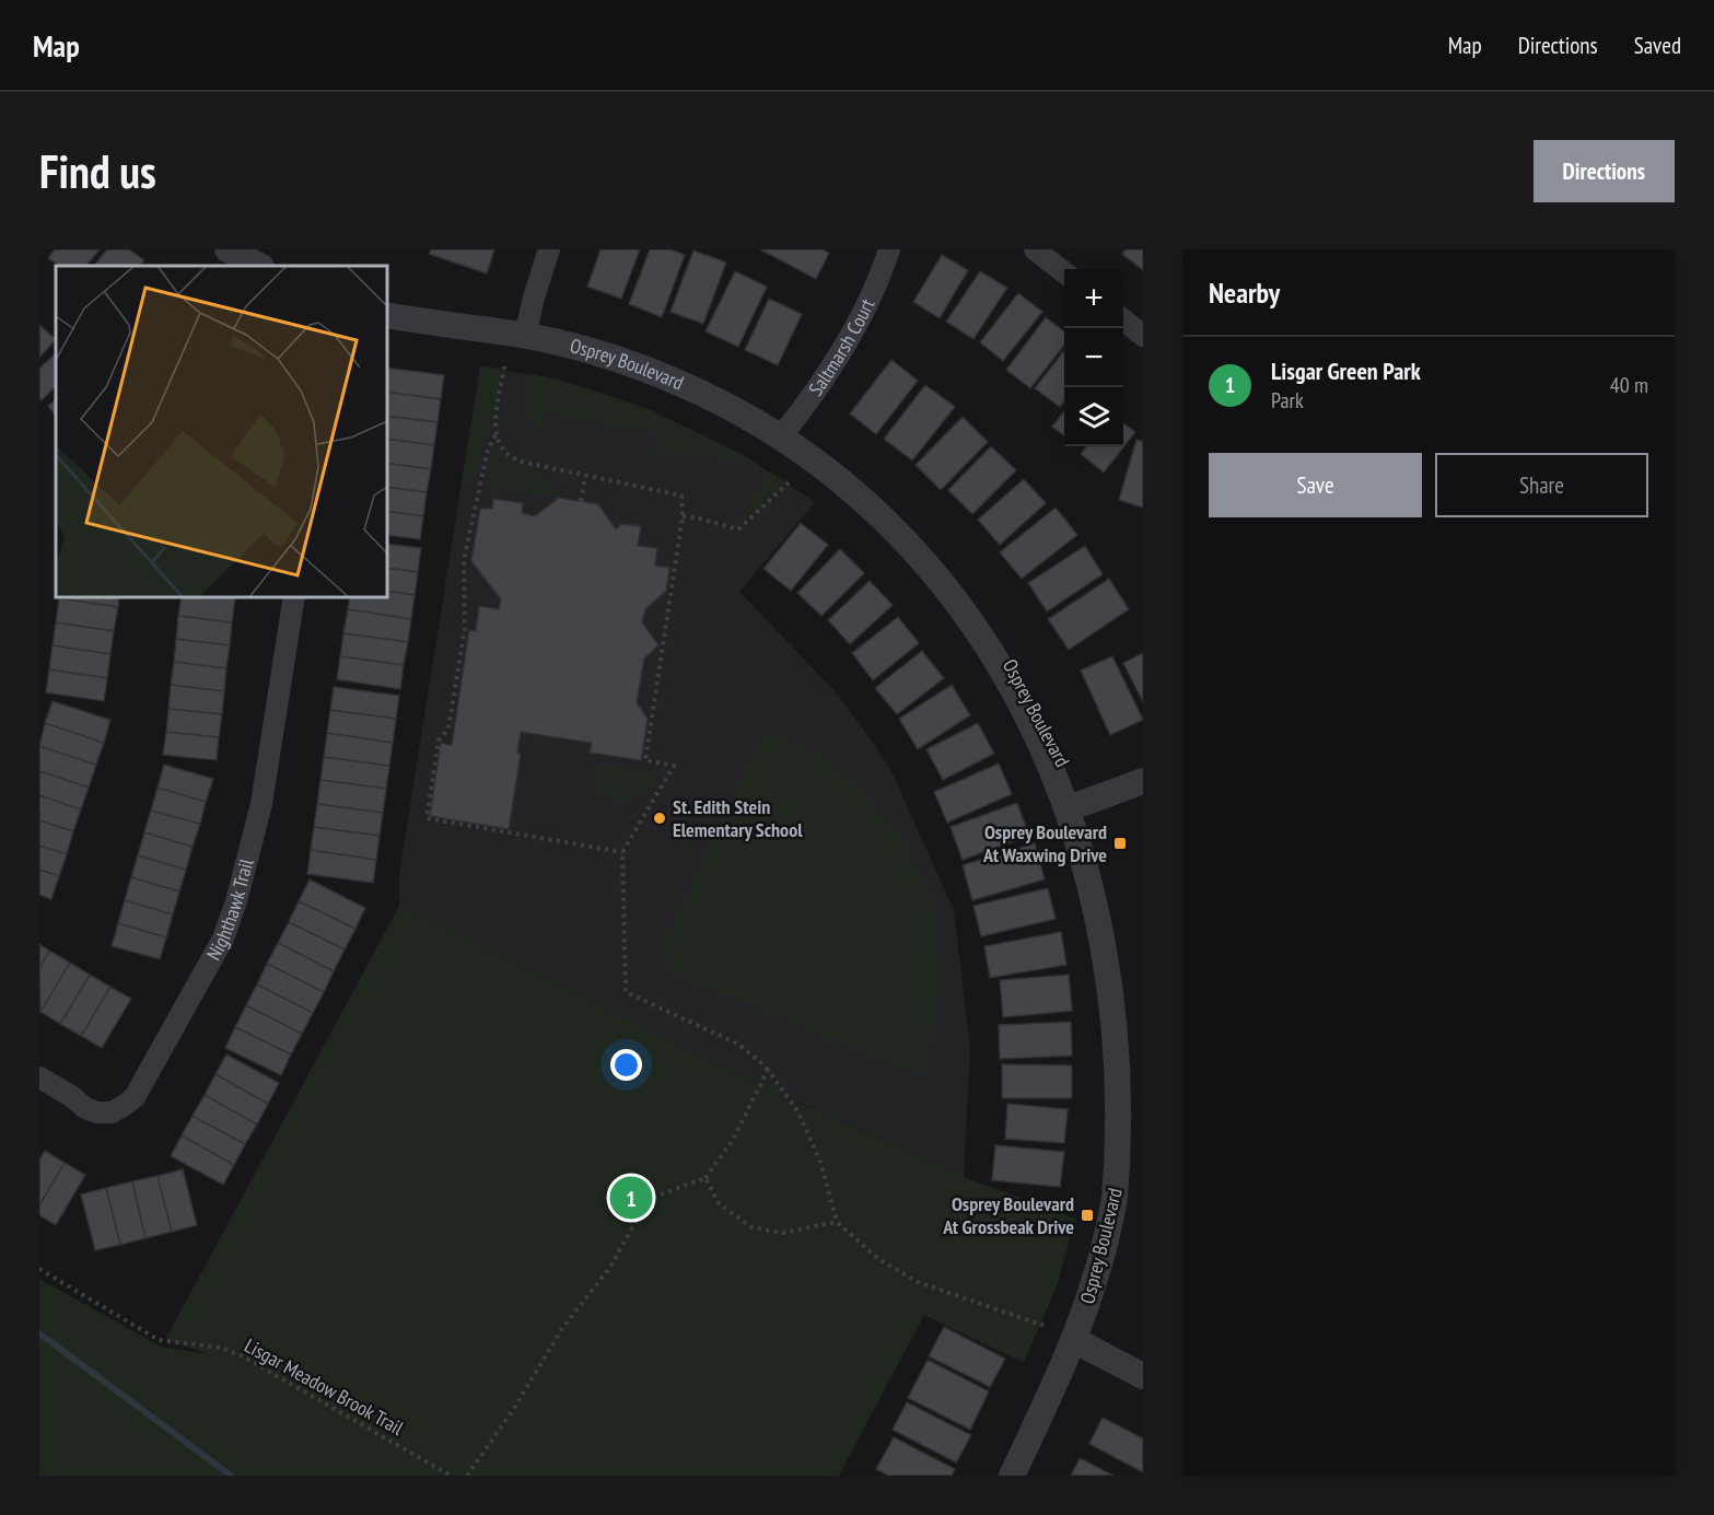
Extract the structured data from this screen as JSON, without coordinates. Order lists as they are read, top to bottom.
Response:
{
  "streets": {
    "street": ["Saltmarsh Court", "Osprey Boulevard", "Nighthawk Trail"],
    "path": ["Lisgar Meadow Brook Trail"]
  },
  "crossings": [
    ["Saltmarsh Court", "Osprey Boulevard"]
  ],
  "places": {
    "other": ["St. Edith Stein Elementary School"],
    "transit": ["Osprey Boulevard At Waxwing Drive", "Osprey Boulevard At Grossbeak Drive"]
  },
  "page": {
    "header": "Map",
    "nav": ["Map", "Directions", "Saved"],
    "buttons": [
      "Directions",
      ["Save", "Share"]
    ],
    "title": "Find us",
    "heading": "Nearby",
    "map_buttons": ["+", "−"],
    "list": [
      {
        "mark": "1",
        "name": "Lisgar Green Park",
        "note": "Park",
        "value": "40 m"
      }
    ],
    "pins": "1"
  }
}
